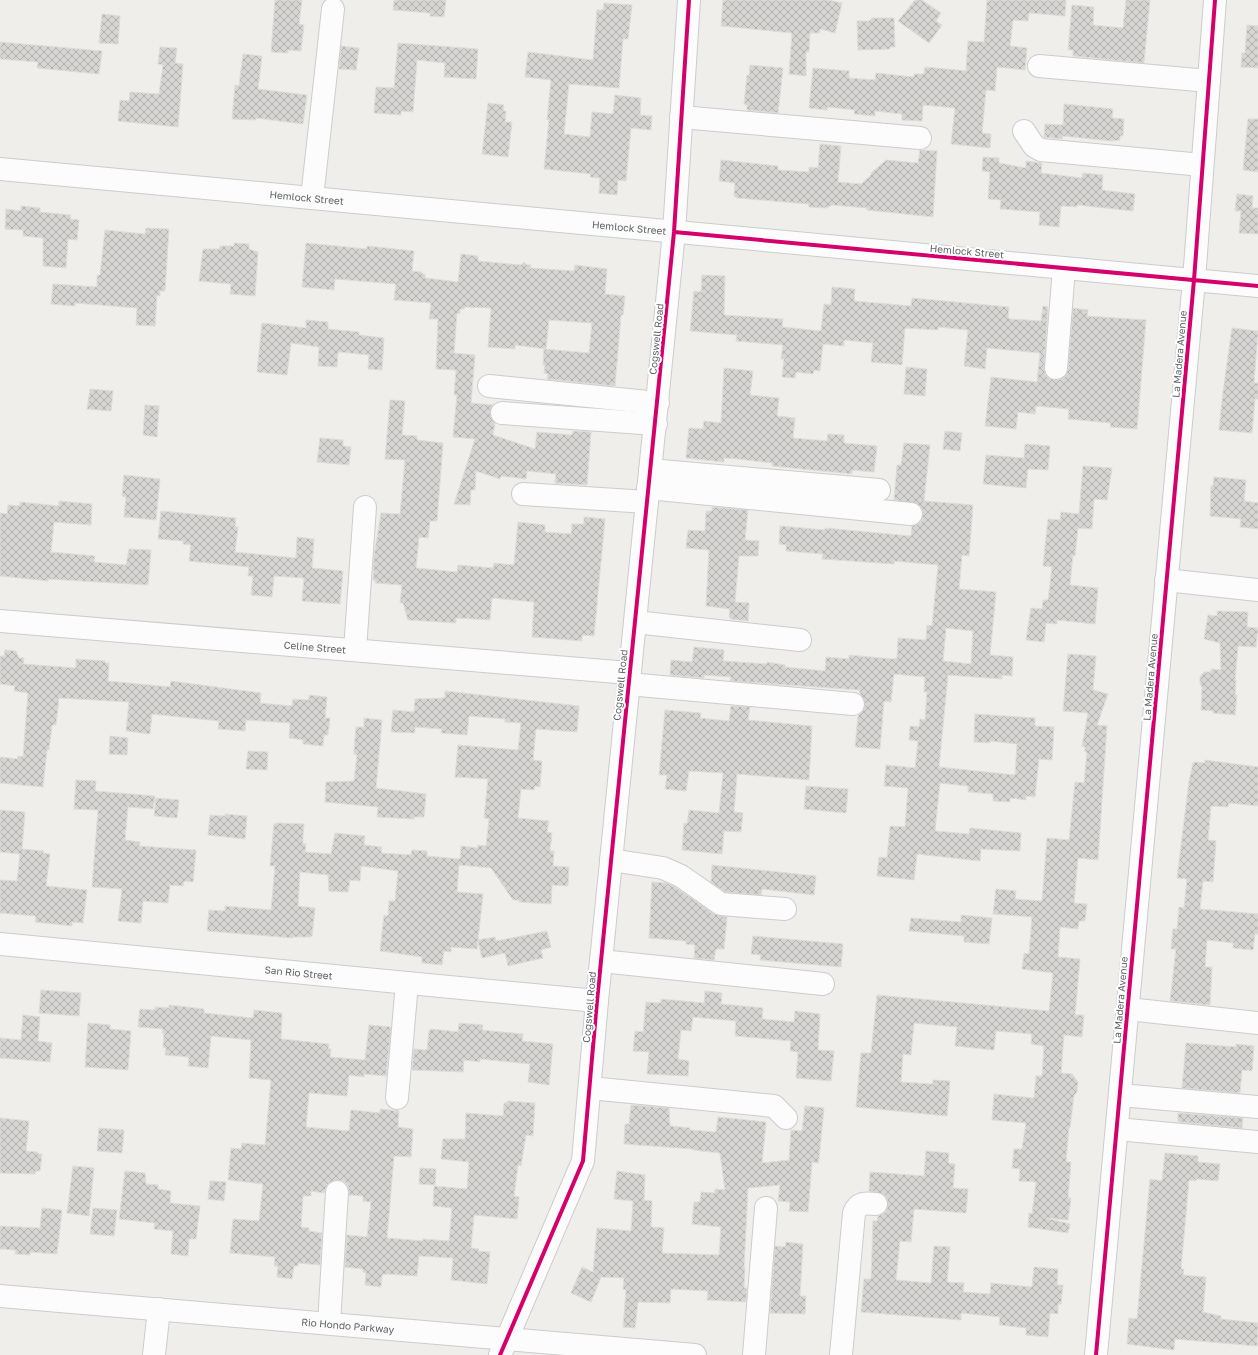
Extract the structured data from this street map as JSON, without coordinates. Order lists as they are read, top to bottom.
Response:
{
  "streets": {
    "street": [
      "Hemlock Street",
      "Cogswell Road",
      "La Madera Avenue",
      "Celine Street",
      "San Rio Street",
      "Rio Hondo Parkway"
    ]
  },
  "crossings": [
    ["Hemlock Street", "Cogswell Road"],
    ["Hemlock Street", "La Madera Avenue"],
    ["Cogswell Road", "Celine Street"],
    ["Cogswell Road", "San Rio Street"],
    ["Cogswell Road", "Rio Hondo Parkway"]
  ]
}
